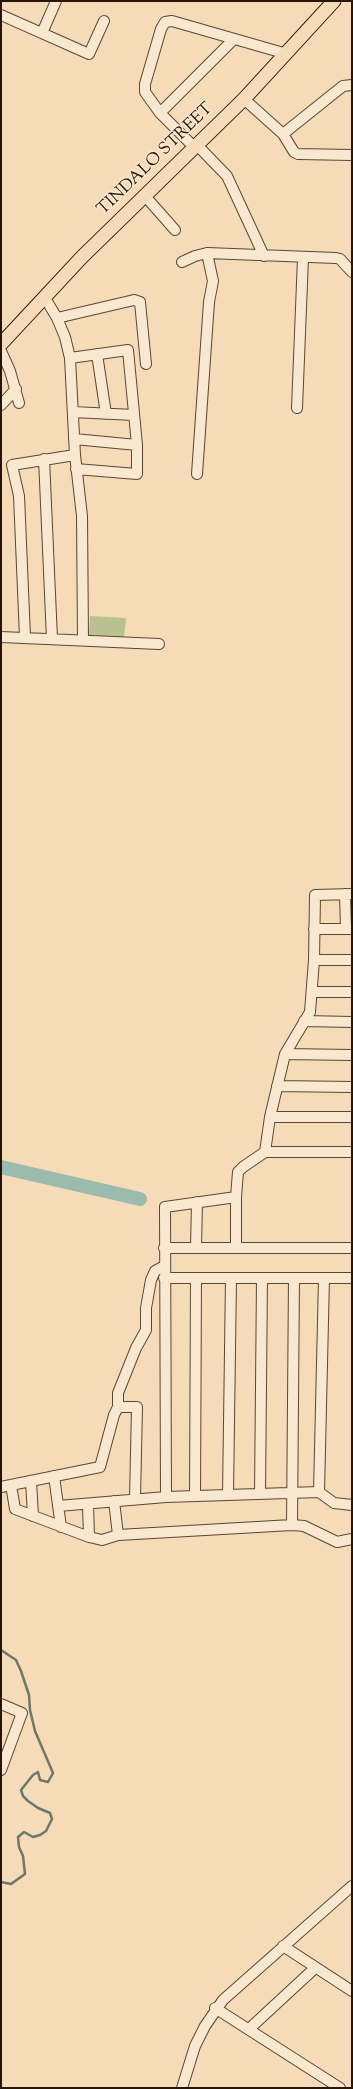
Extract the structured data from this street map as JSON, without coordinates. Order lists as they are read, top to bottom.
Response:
{
  "streets": {
    "main road": ["TINDALO STREET"]
  }
}
